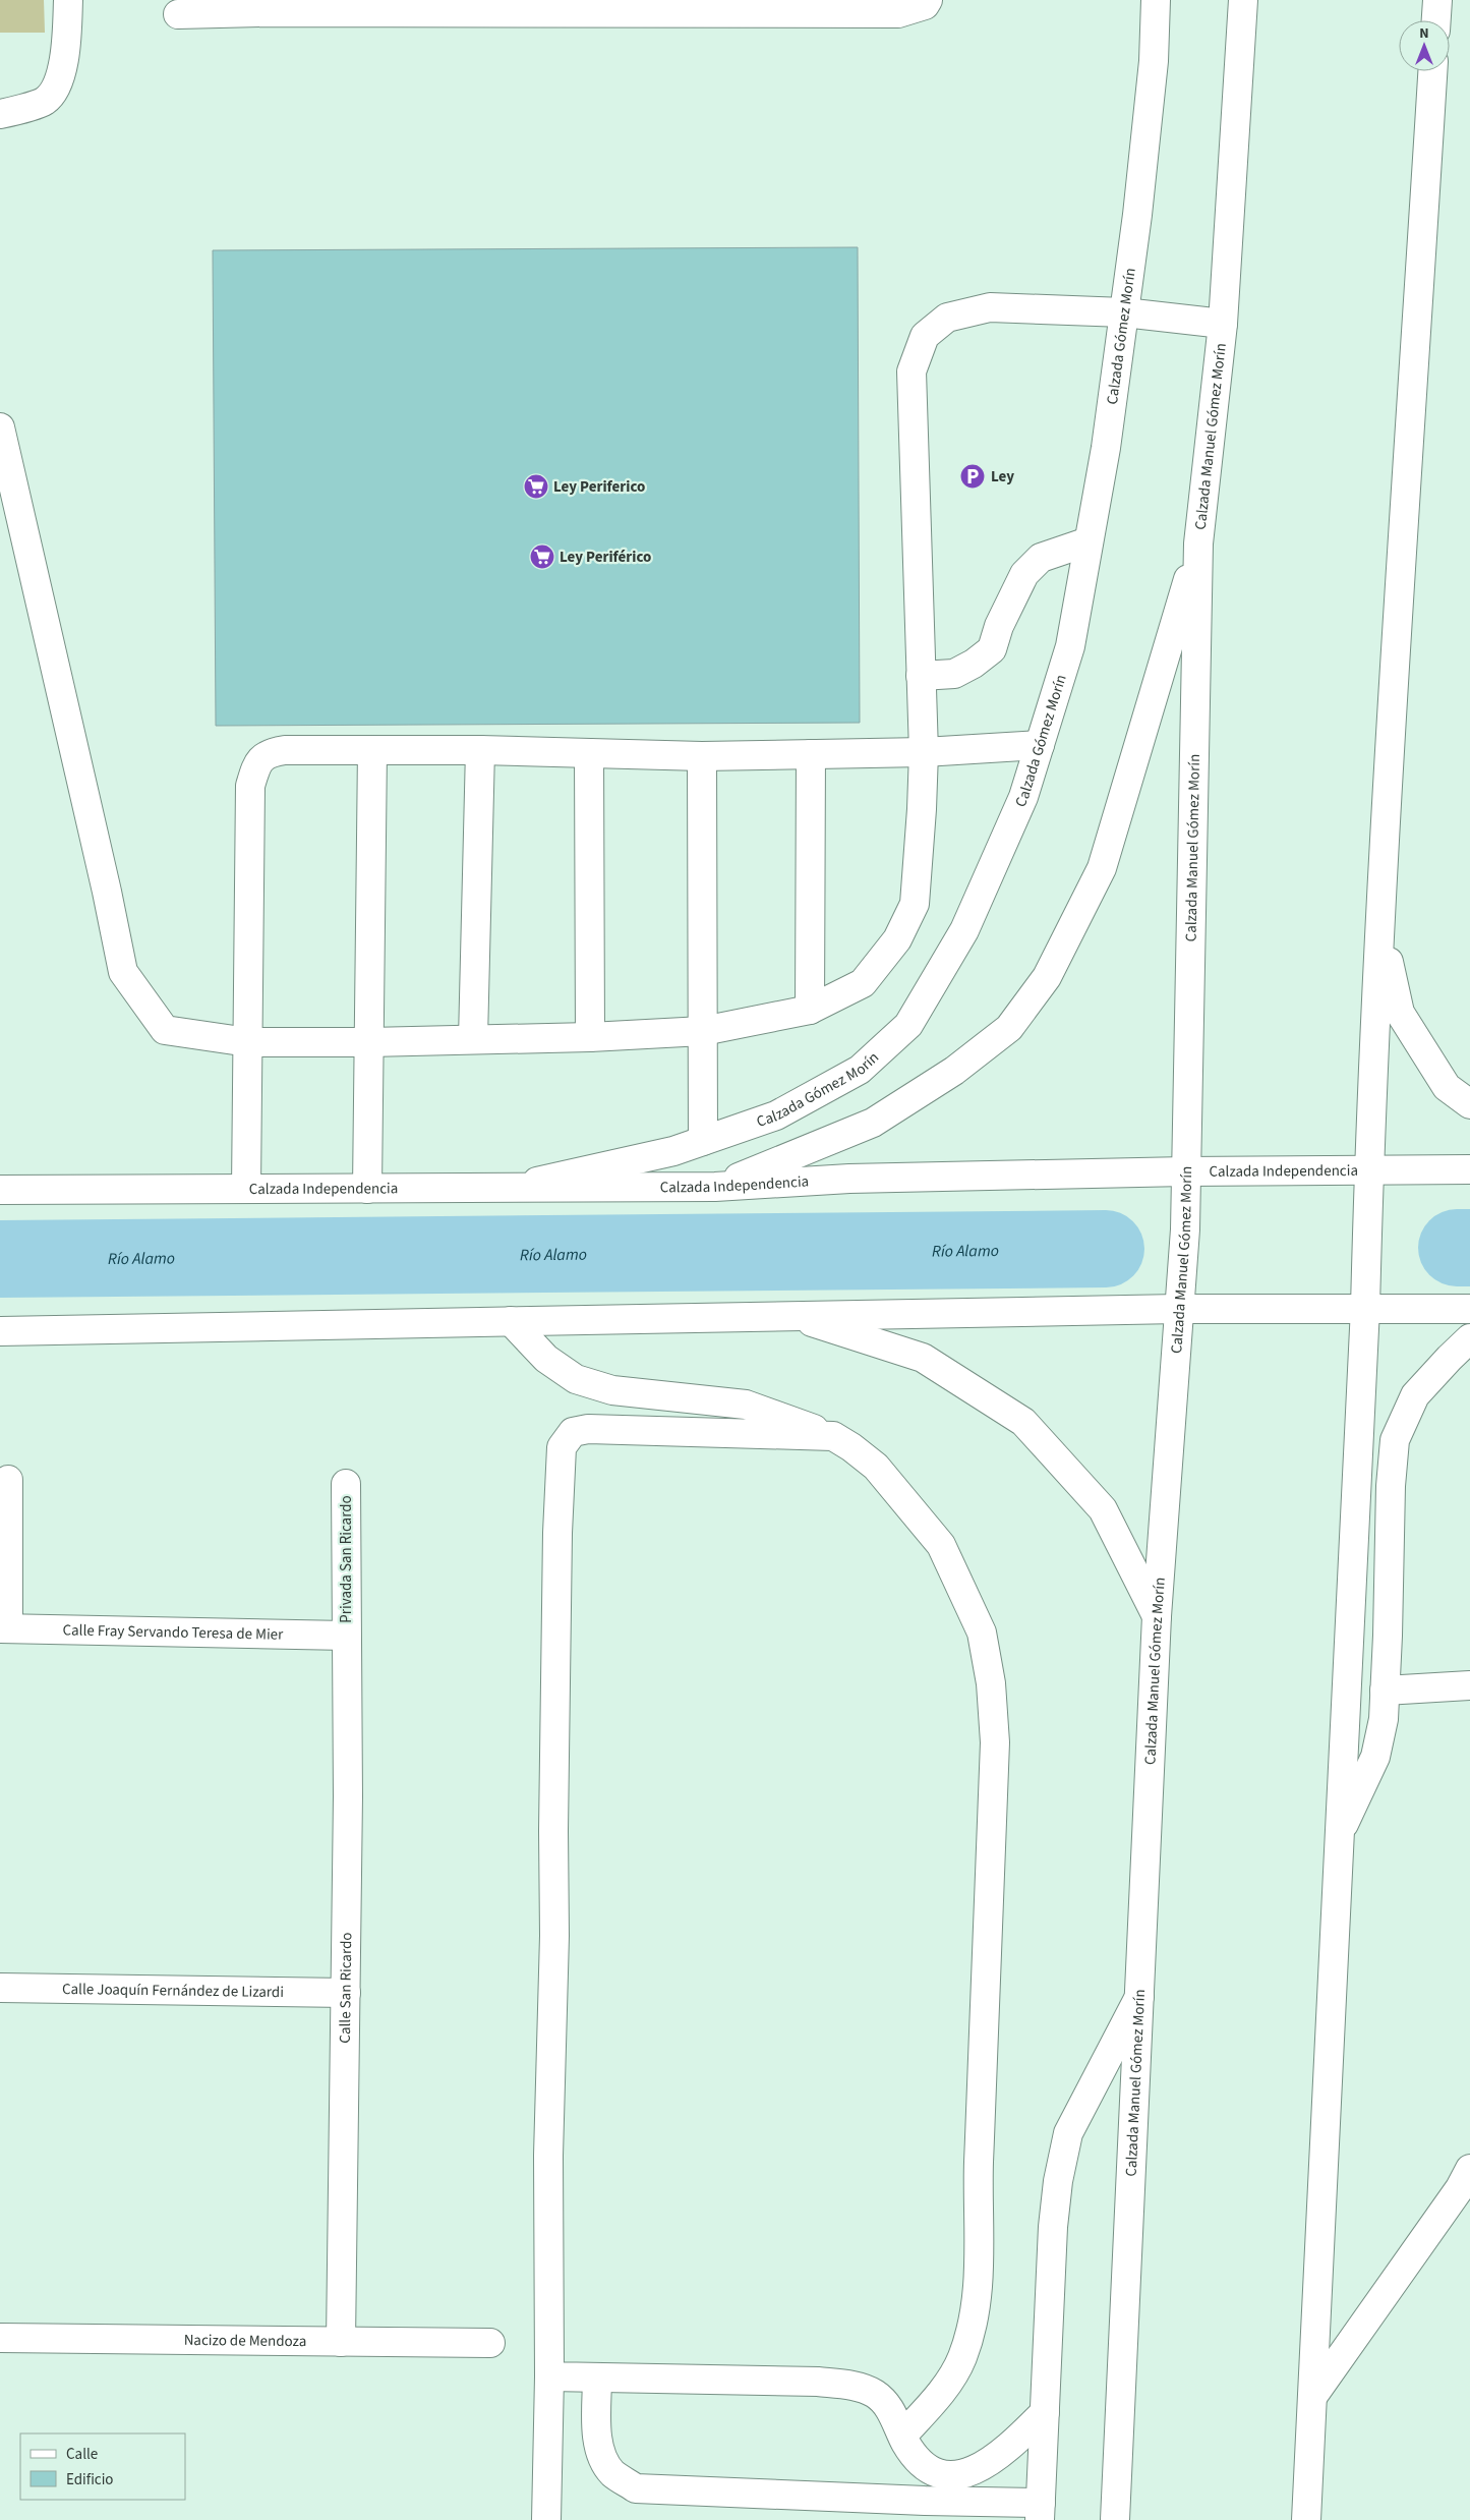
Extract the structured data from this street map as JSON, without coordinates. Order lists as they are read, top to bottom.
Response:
{
  "streets": {
    "main road": [
      "Calzada Gómez Morín",
      "Calzada Manuel Gómez Morín",
      "Calzada Independencia",
      "Privada San Ricardo",
      "Calle Fray Servando Teresa de Mier",
      "Calle San Ricardo",
      "Calle Joaquín Fernández de Lizardi",
      "Nacizo de Mendoza"
    ]
  },
  "crossings": [
    ["Calzada Gómez Morín", "Calzada Independencia"],
    ["Calzada Manuel Gómez Morín", "Calzada Independencia"],
    ["Privada San Ricardo", "Calle Fray Servando Teresa de Mier"],
    ["Privada San Ricardo", "Calle San Ricardo"],
    ["Calle Fray Servando Teresa de Mier", "Calle San Ricardo"],
    ["Calle San Ricardo", "Calle Joaquín Fernández de Lizardi"],
    ["Calle San Ricardo", "Nacizo de Mendoza"]
  ],
  "water": ["Río Alamo"],
  "places": {
    "parking": ["Ley"],
    "supermarket": ["Ley Periferico", "Ley Periférico"]
  },
  "legend": ["Calle", "Edificio"],
  "north": "top"
}
